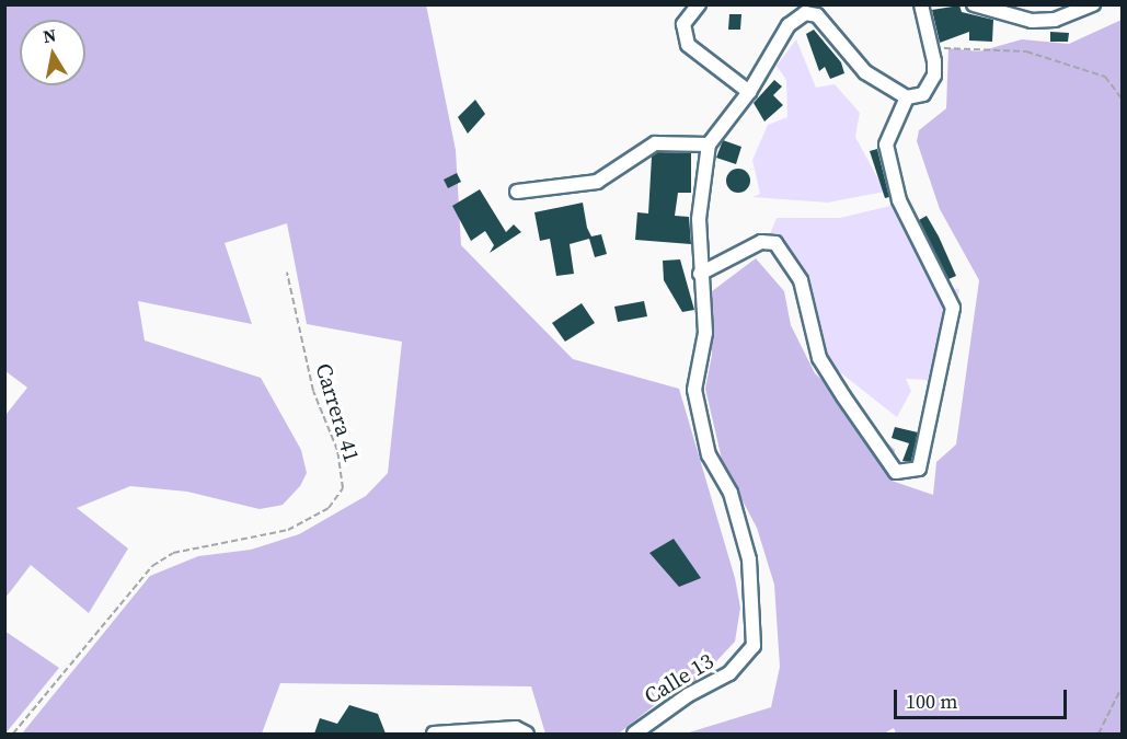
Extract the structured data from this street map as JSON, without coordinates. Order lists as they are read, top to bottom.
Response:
{
  "streets": {
    "street": ["Calle 13"],
    "path": ["Carrera 41"]
  },
  "scale_bar": "100 m",
  "north": "top"
}
